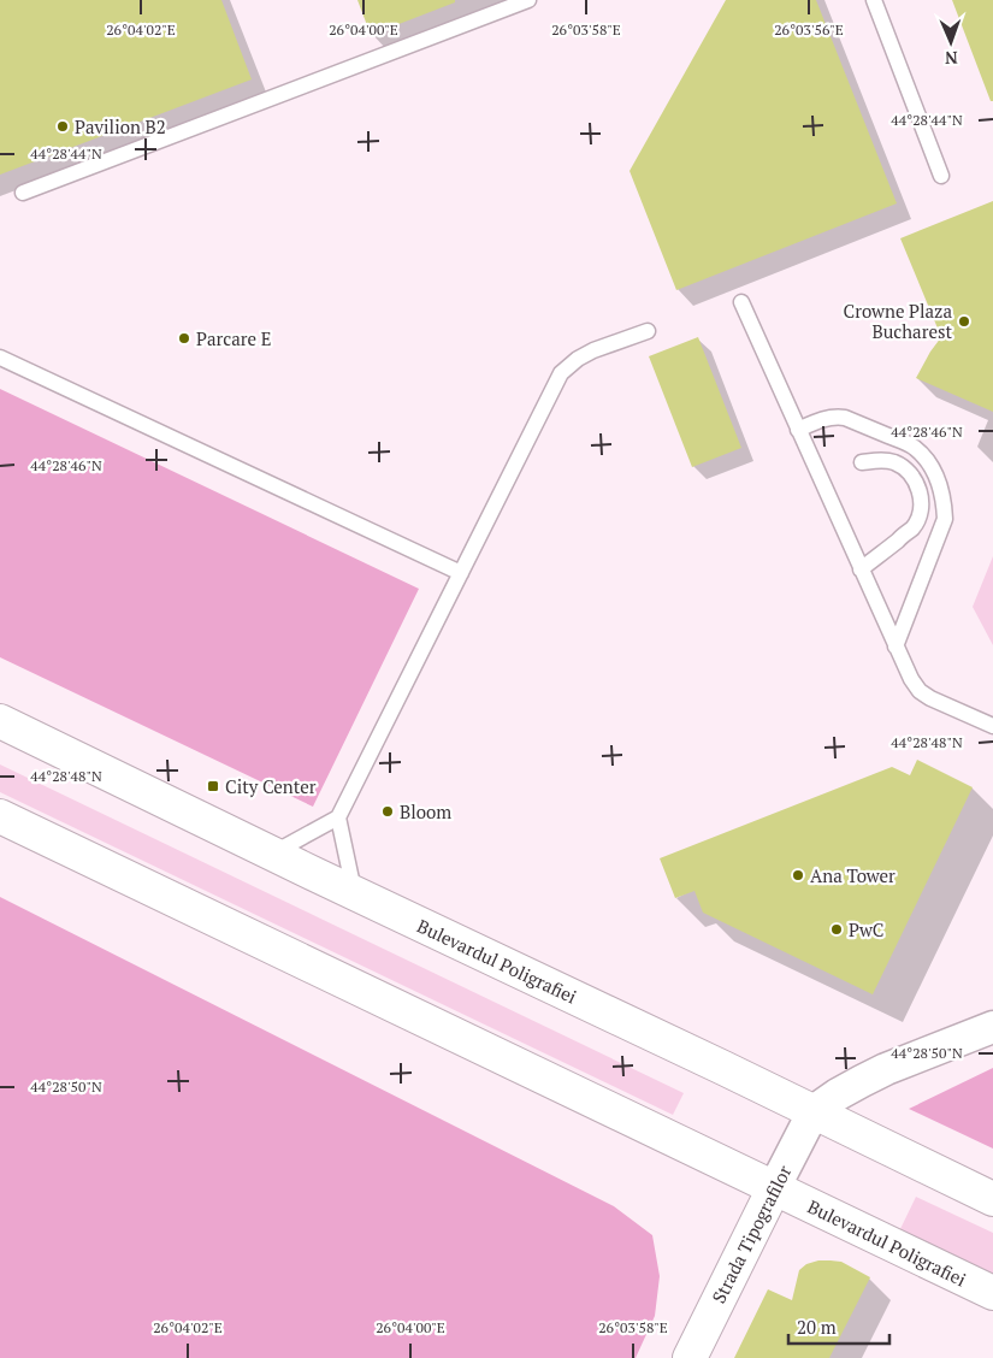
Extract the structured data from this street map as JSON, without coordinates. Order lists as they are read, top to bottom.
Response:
{
  "streets": {
    "main road": ["Bulevardul Poligrafiei", "Strada Tipografilor"]
  },
  "crossings": [
    ["Bulevardul Poligrafiei", "Strada Tipografilor"]
  ],
  "places": {
    "other": [
      "Pavilion B2",
      "Crowne Plaza Bucharest",
      "Parcare E",
      "Bloom",
      "Ana Tower",
      "PwC"
    ],
    "transit": ["City Center"]
  },
  "scale_bar": "20 m",
  "north": "bottom",
  "coordinates": [
    "26°04'02\"E",
    "26°04'00\"E",
    "26°03'58\"E",
    "26°03'56\"E",
    "44°28'44\"N",
    "44°28'46\"N",
    "44°28'48\"N",
    "44°28'50\"N"
  ]
}
